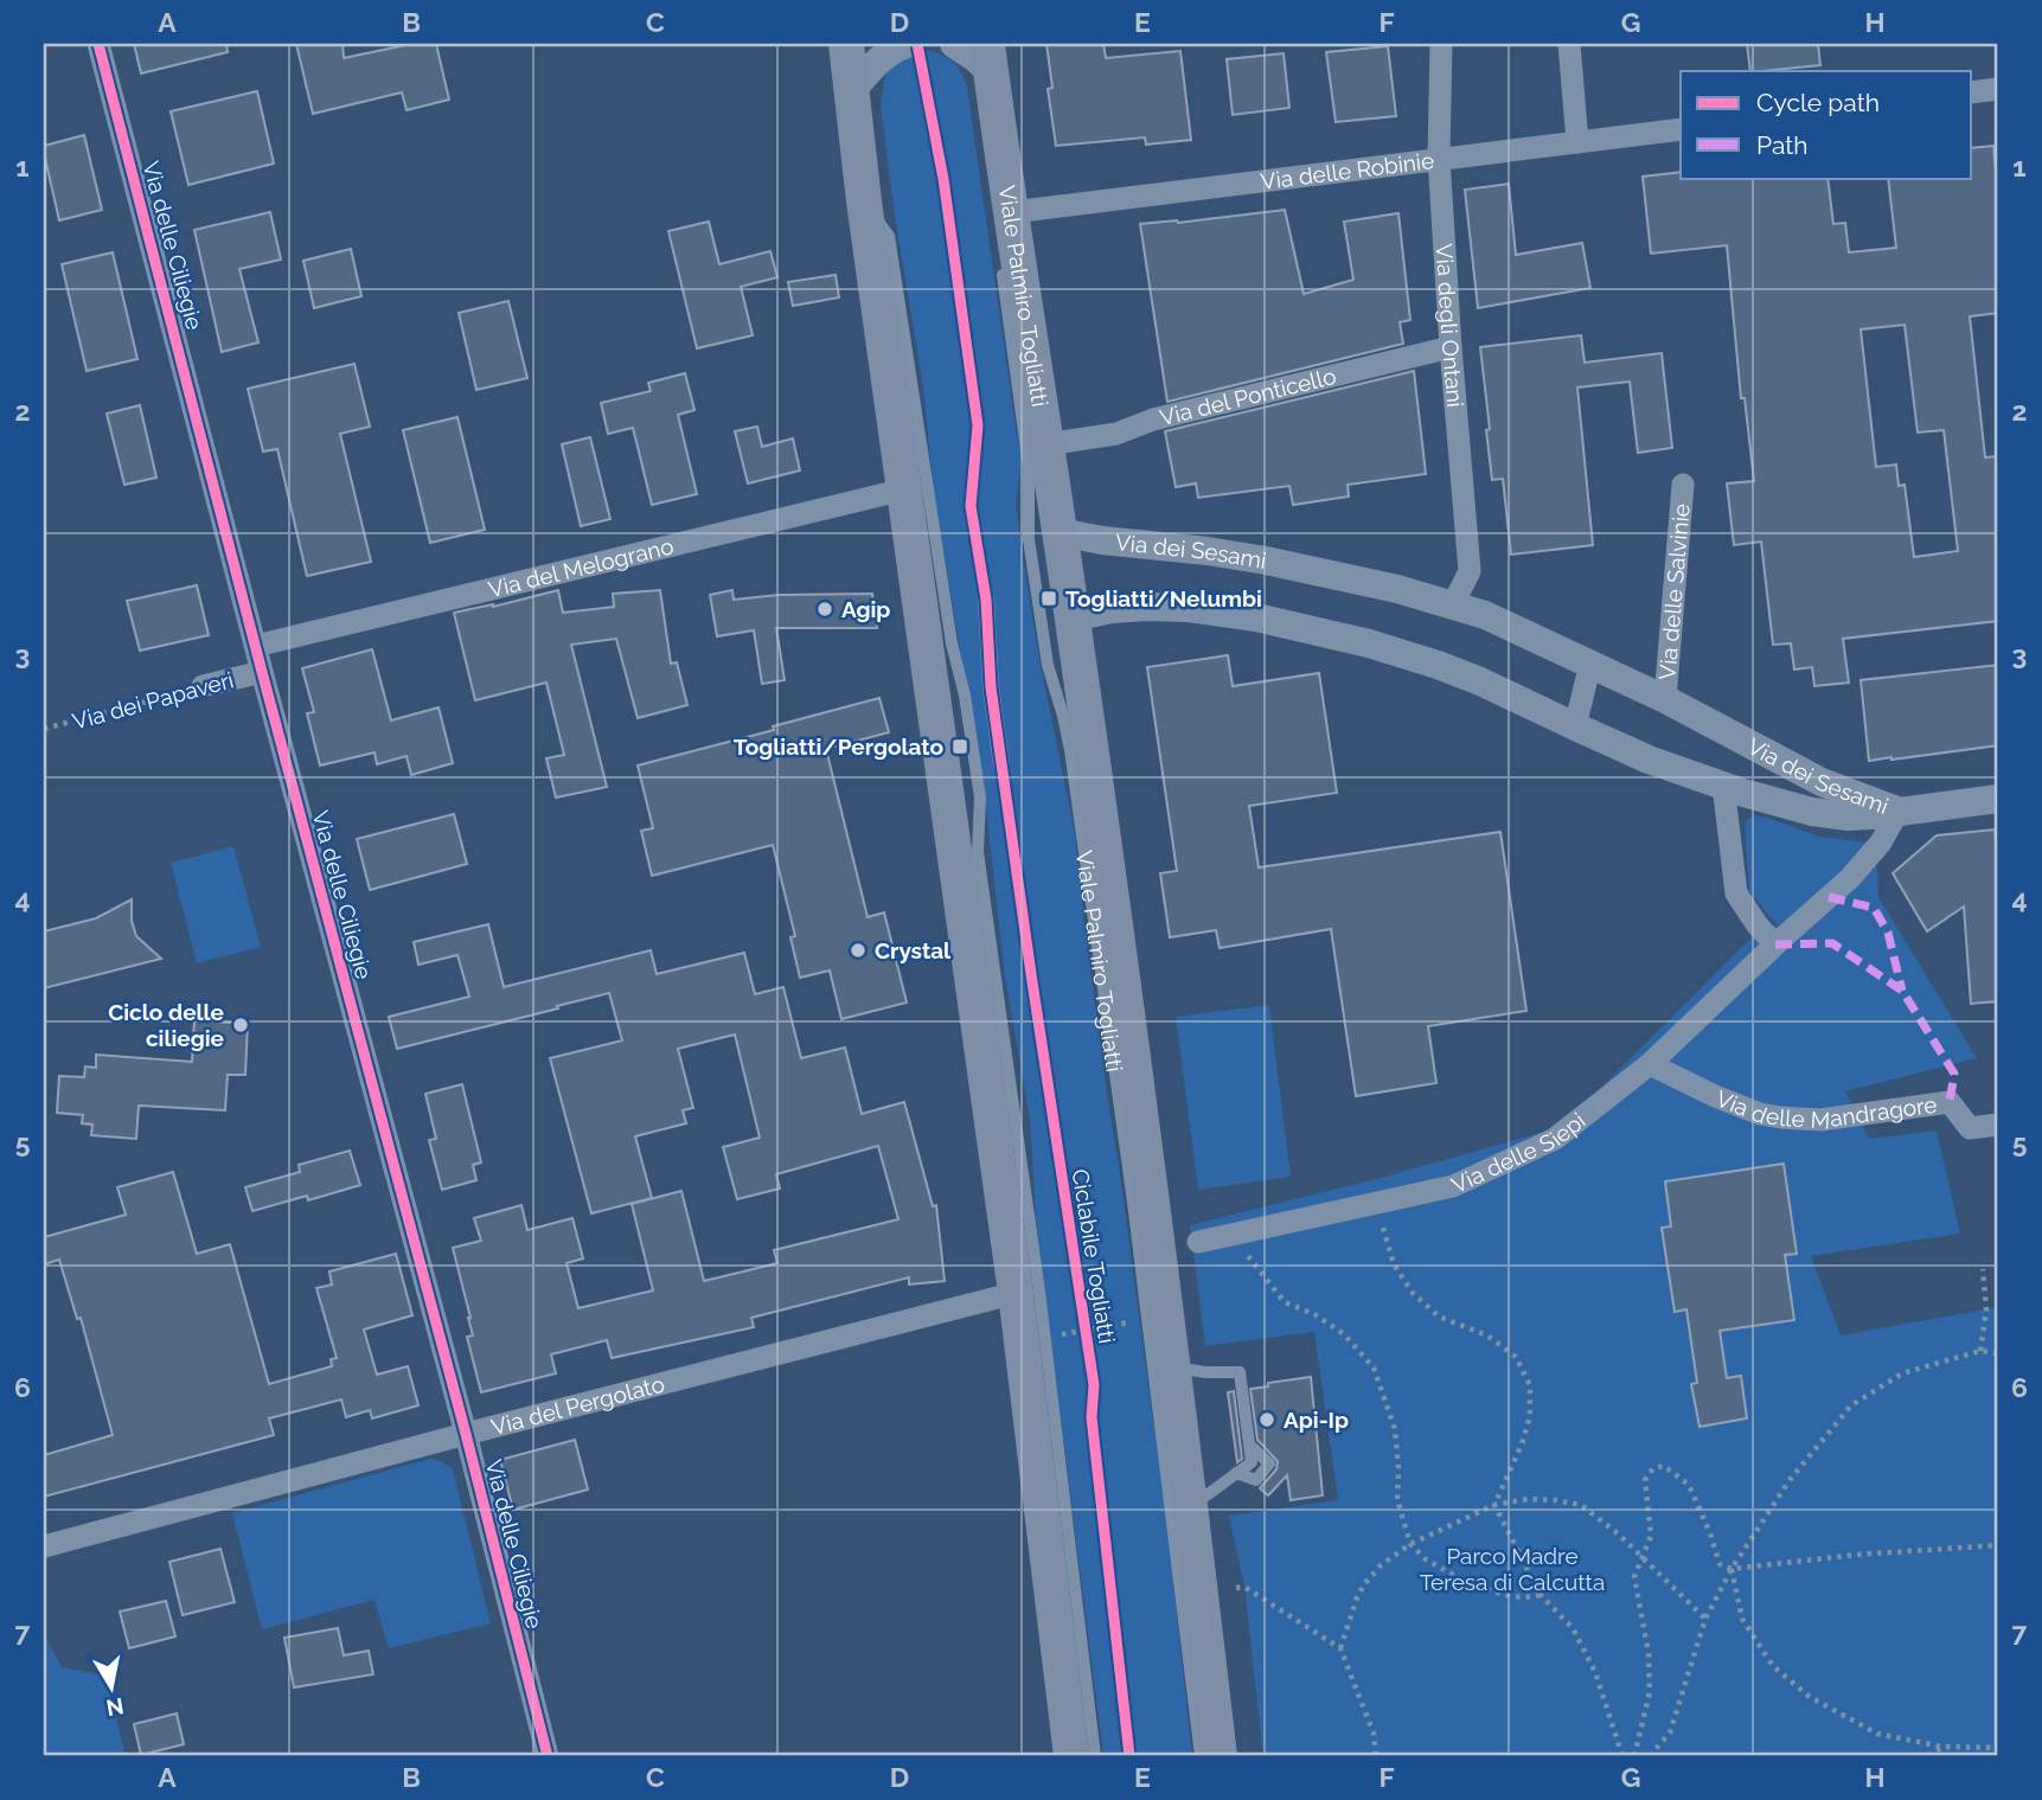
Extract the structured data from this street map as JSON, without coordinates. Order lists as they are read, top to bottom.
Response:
{
  "streets": {
    "main road": ["Viale Palmiro Togliatti"],
    "street": [
      "Via delle Robinie",
      "Via delle Ciliegie",
      "Via degli Ontani",
      "Via del Ponticello",
      "Via dei Sesami",
      "Via del Melograno",
      "Via delle Salvinie",
      "Via dei Papaveri",
      "Via delle Mandragore",
      "Via delle Siepi",
      "Via del Pergolato"
    ],
    "cycle path": ["Ciclabile Togliatti"]
  },
  "crossings": [
    ["Via delle Robinie", "Viale Palmiro Togliatti"],
    ["Via delle Robinie", "Via degli Ontani"],
    ["Via delle Ciliegie", "Via del Melograno"],
    ["Via delle Ciliegie", "Via dei Papaveri"],
    ["Via delle Ciliegie", "Via del Pergolato"],
    ["Viale Palmiro Togliatti", "Via del Ponticello"],
    ["Viale Palmiro Togliatti", "Via dei Sesami"],
    ["Via degli Ontani", "Via del Ponticello"],
    ["Via degli Ontani", "Via dei Sesami"],
    ["Via dei Sesami", "Via delle Salvinie"],
    ["Via dei Sesami", "Via delle Siepi"],
    ["Via delle Mandragore", "Via delle Siepi"]
  ],
  "parks": ["Parco Madre Teresa di Calcutta"],
  "places": {
    "transit": ["Togliatti/Nelumbi", "Togliatti/Pergolato"],
    "other": [
      "Agip",
      "Crystal",
      "Ciclo delle ciliegie",
      "Api-Ip"
    ]
  },
  "legend": ["Cycle path", "Path"],
  "north": "bottom",
  "grid": {
    "columns": [
      "A",
      "B",
      "C",
      "D",
      "E",
      "F",
      "G",
      "H"
    ],
    "rows": [
      "1",
      "2",
      "3",
      "4",
      "5",
      "6",
      "7"
    ]
  }
}
